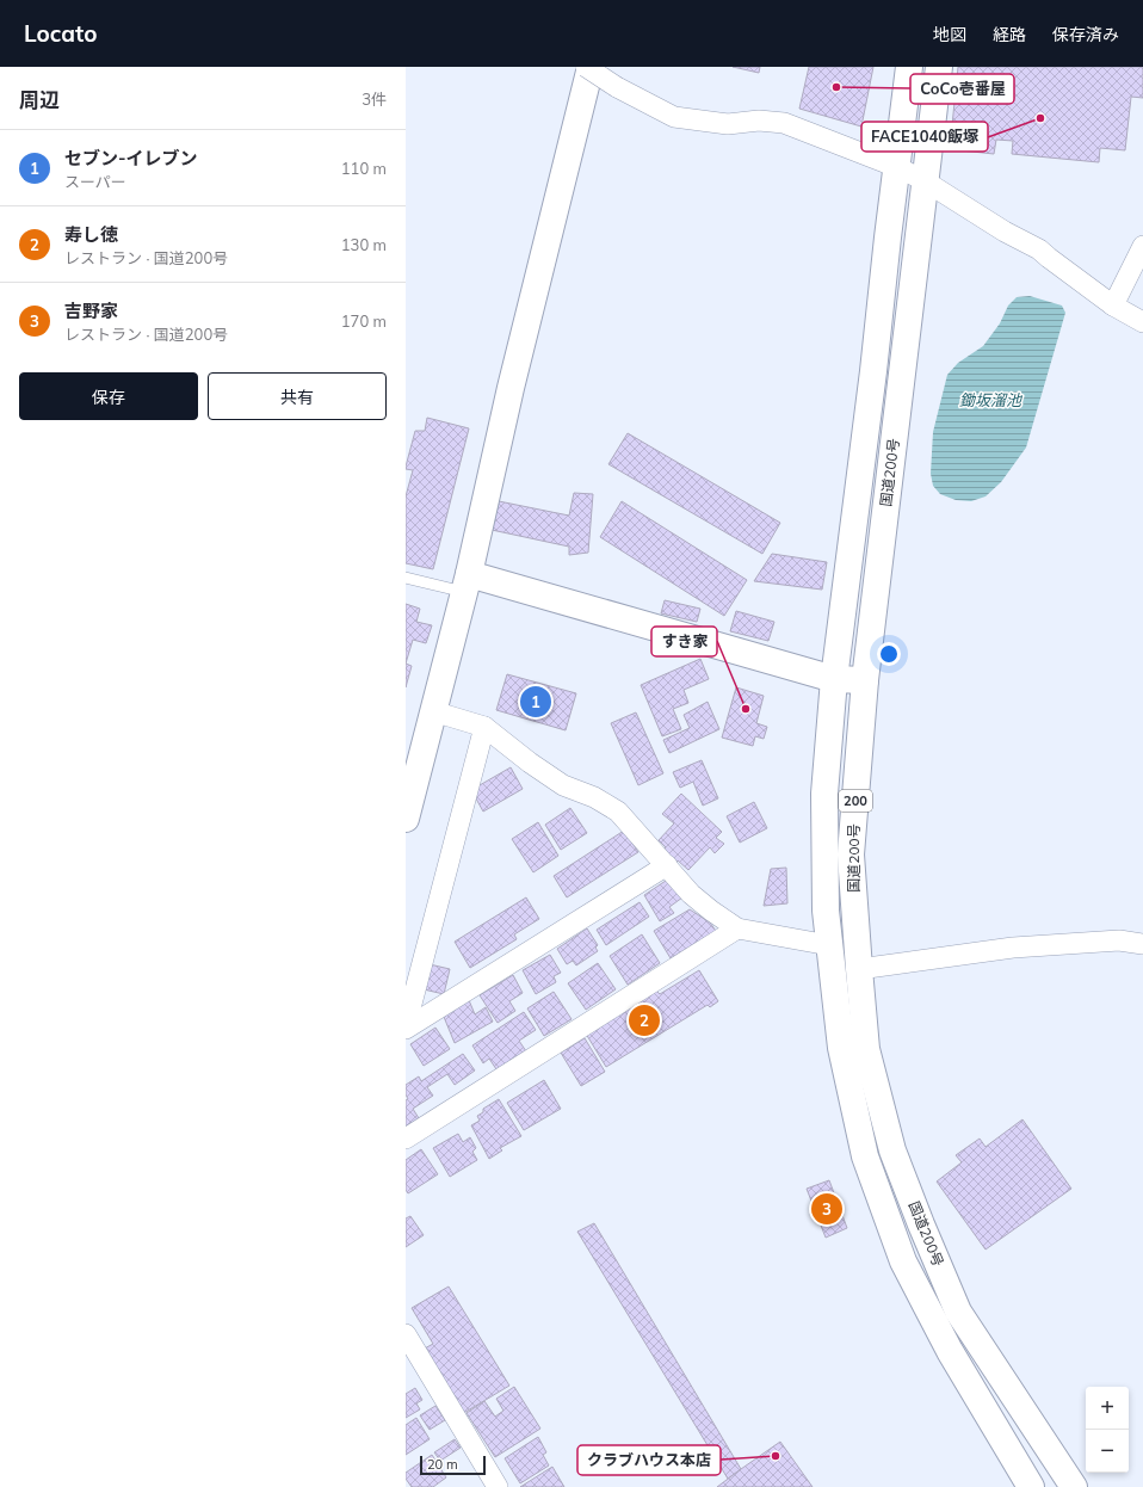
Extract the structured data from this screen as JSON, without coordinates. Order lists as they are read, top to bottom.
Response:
{
  "streets": {
    "main road": ["国道200号", "200"]
  },
  "water": ["鋤坂溜池"],
  "places": [
    "CoCo壱番屋",
    "FACE1040飯塚",
    "すき家",
    "クラブハウス本店"
  ],
  "scale_bar": "20 m",
  "page": {
    "header": "Locato",
    "nav": ["地図", "経路", "保存済み"],
    "heading": ["周辺", "3件"],
    "list": [
      {
        "mark": "1",
        "name": "セブン-イレブン",
        "note": "スーパー",
        "value": "110 m"
      },
      {
        "mark": "2",
        "name": "寿し徳",
        "note": "レストラン · 国道200号",
        "value": "130 m"
      },
      {
        "mark": "3",
        "name": "吉野家",
        "note": "レストラン · 国道200号",
        "value": "170 m"
      }
    ],
    "buttons": ["保存", "共有"],
    "pins": ["1", "2", "3"],
    "map_buttons": ["+", "−"],
    "scale": "20 m"
  }
}
